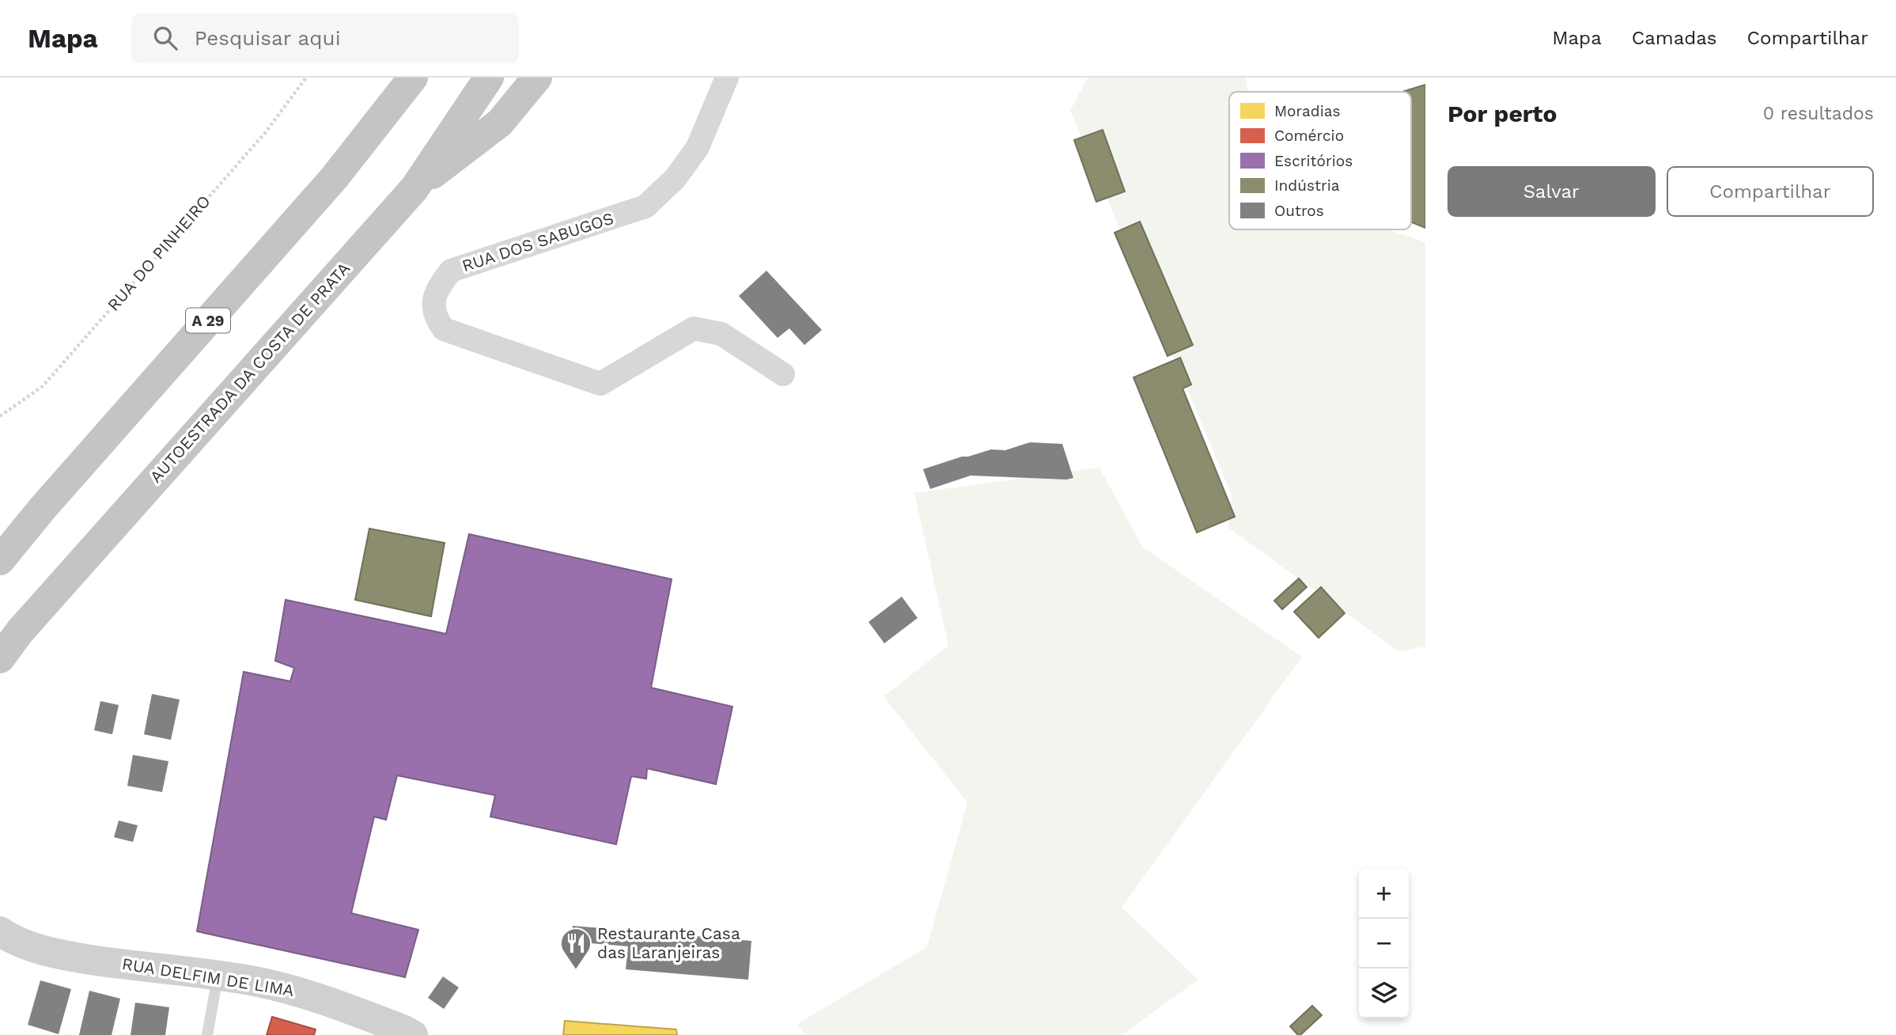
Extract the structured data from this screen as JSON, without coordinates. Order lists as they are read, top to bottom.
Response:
{
  "streets": {
    "highway": ["A 29", "AUTOESTRADA DA COSTA DE PRATA"],
    "main road": ["RUA DELFIM DE LIMA"],
    "street": ["RUA DOS SABUGOS"],
    "path": ["RUA DO PINHEIRO"]
  },
  "places": {
    "restaurant": ["Restaurante Casa das Laranjeiras"]
  },
  "legend": [
    "Moradias",
    "Comércio",
    "Escritórios",
    "Indústria",
    "Outros"
  ],
  "page": {
    "header": "Mapa",
    "search": "Pesquisar aqui",
    "nav": ["Mapa", "Camadas", "Compartilhar"],
    "heading": ["Por perto", "0 resultados"],
    "buttons": ["Salvar", "Compartilhar"],
    "map_buttons": ["+", "−"]
  }
}
